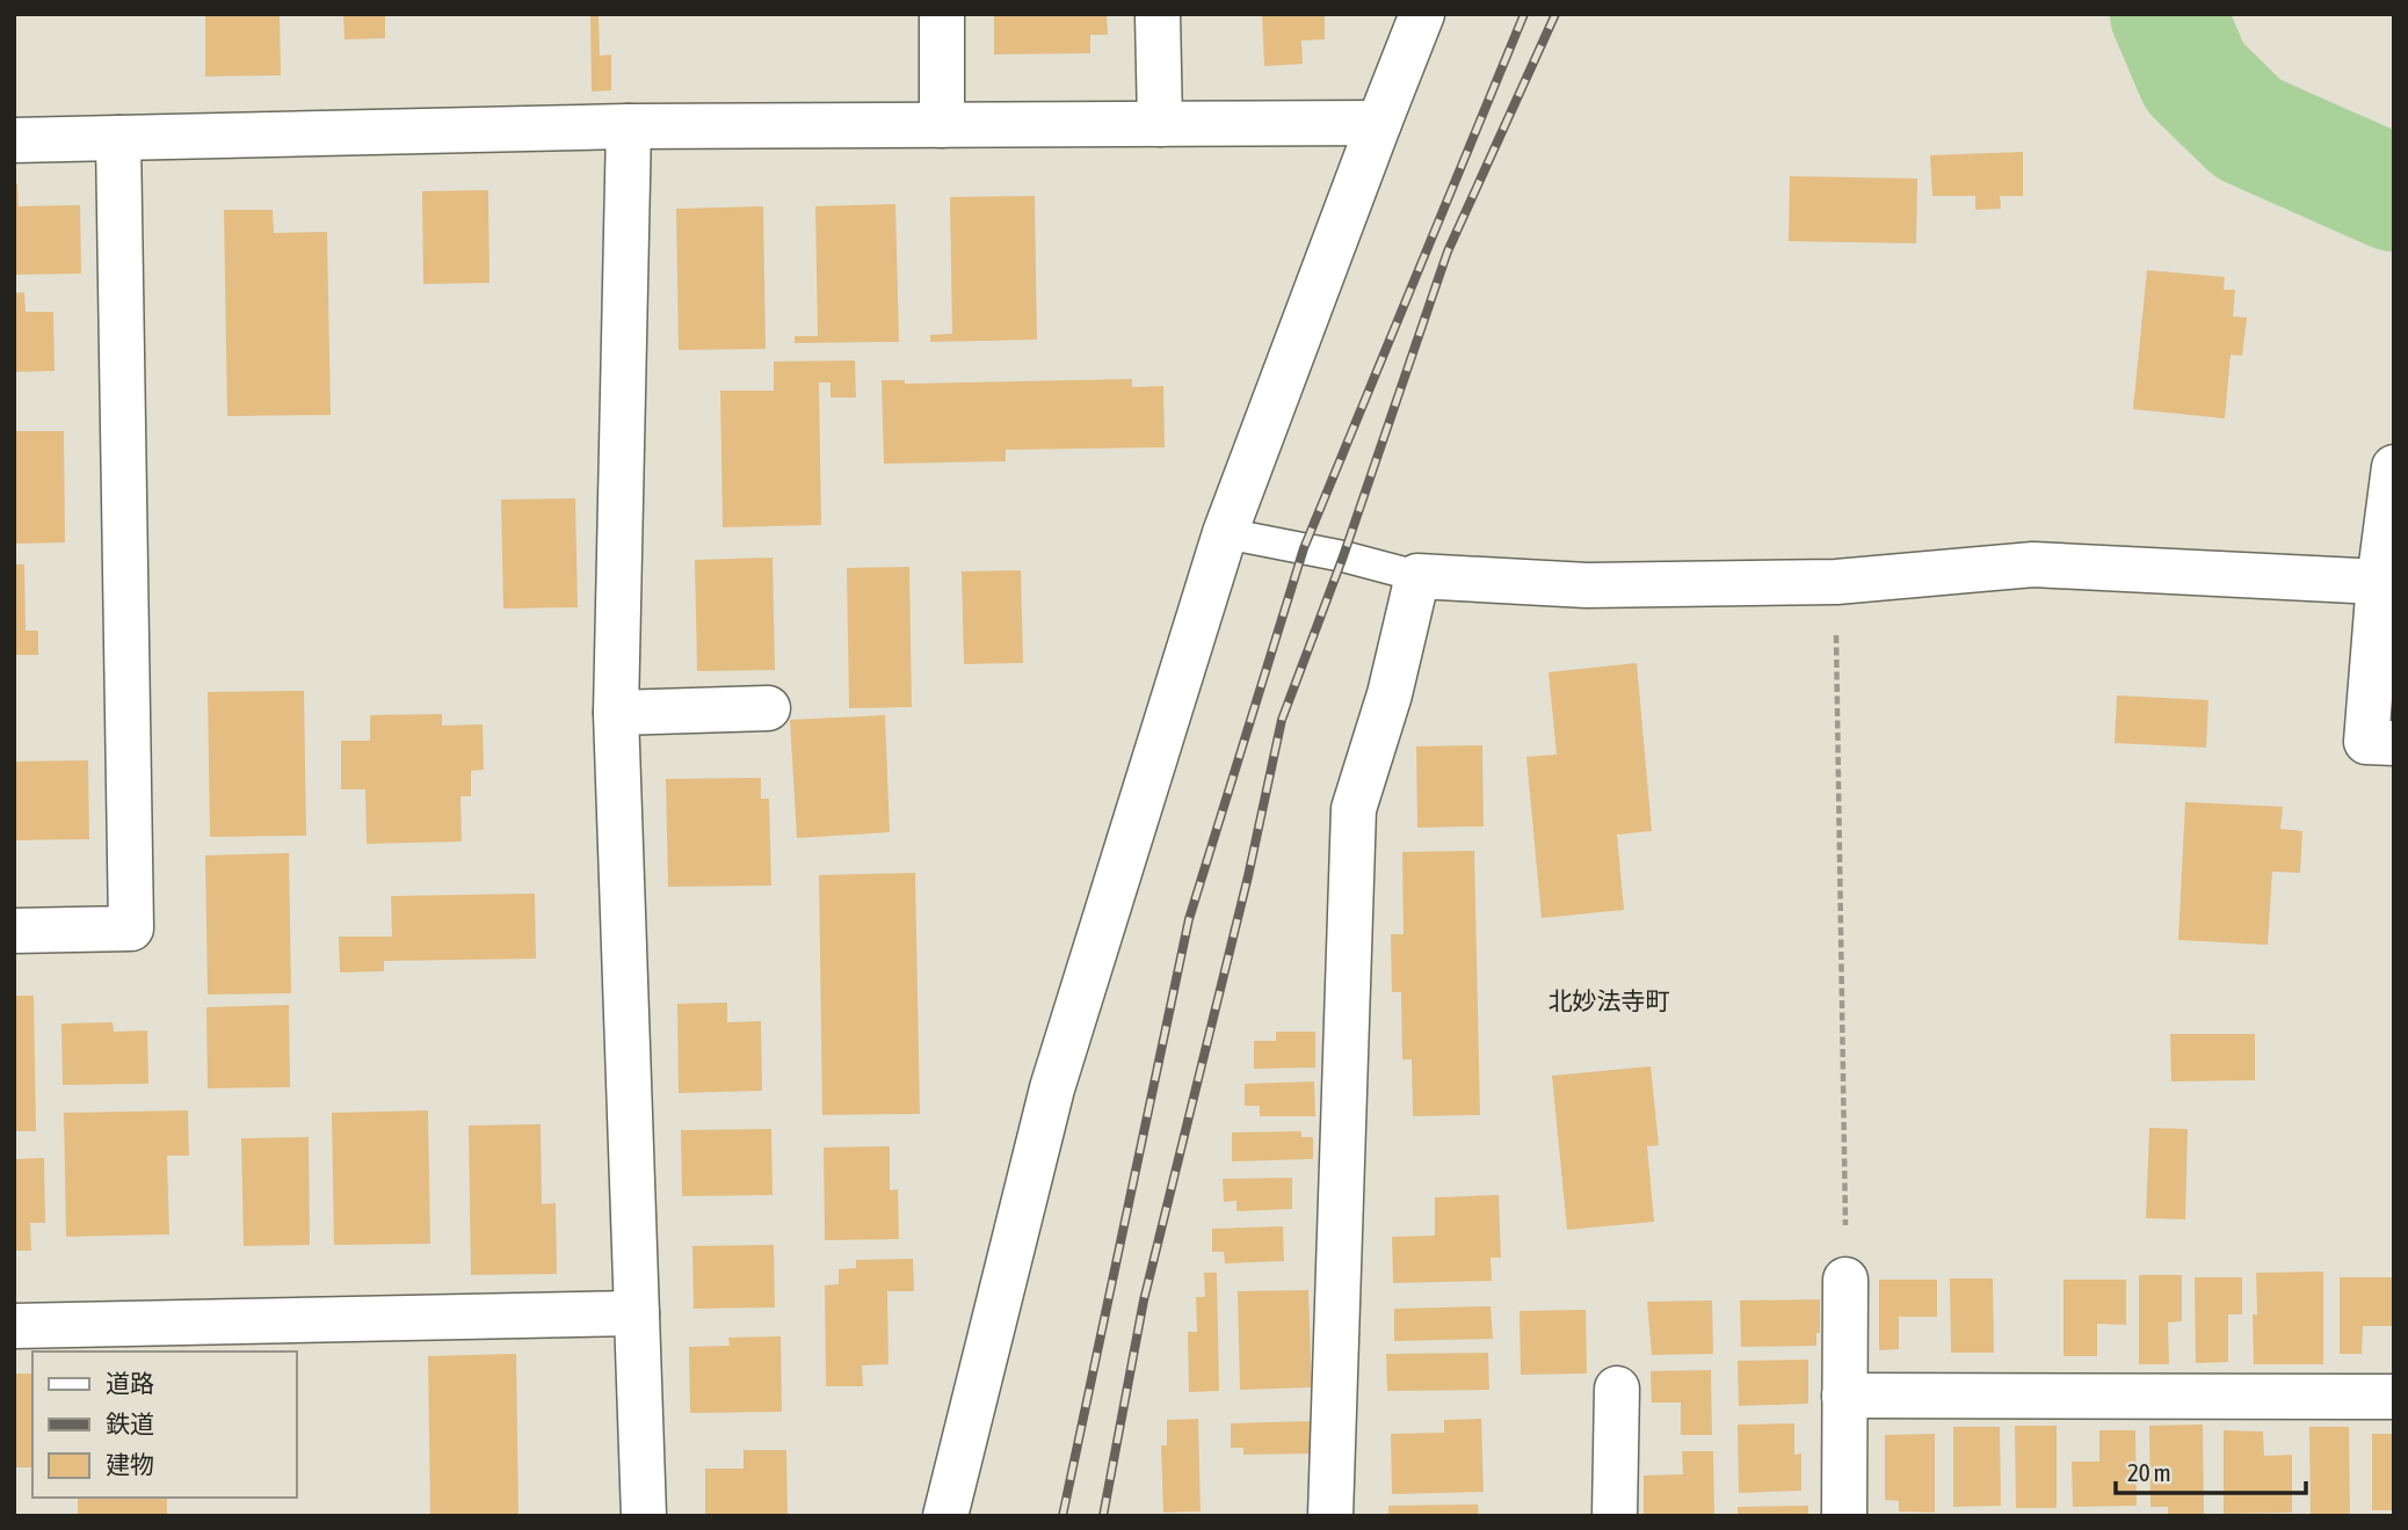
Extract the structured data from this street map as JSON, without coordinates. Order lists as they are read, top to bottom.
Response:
{
  "districts": ["北妙法寺町"],
  "legend": ["道路", "鉄道", "建物"],
  "scale_bar": "20 m"
}
